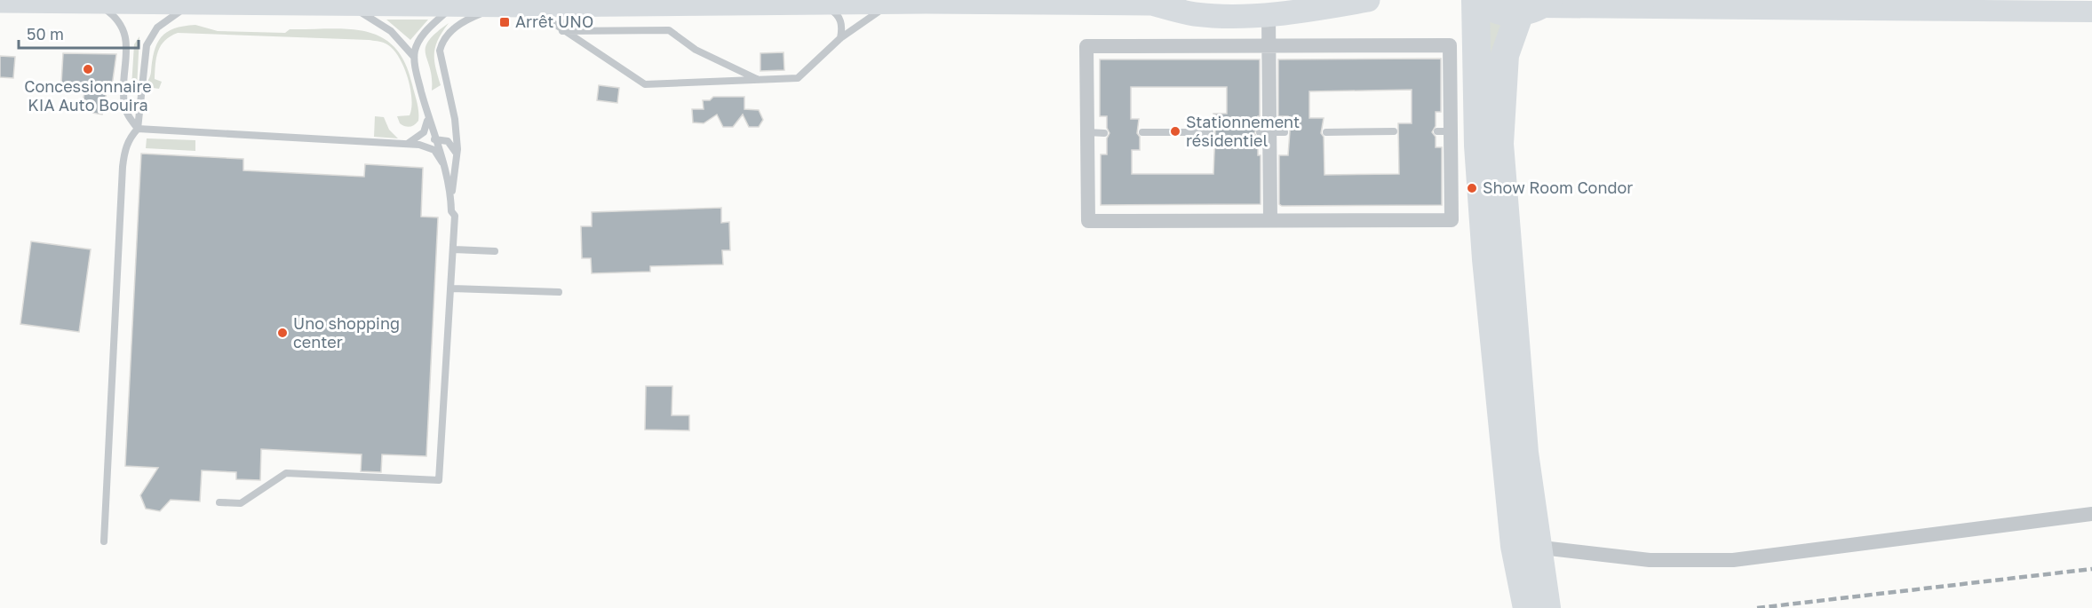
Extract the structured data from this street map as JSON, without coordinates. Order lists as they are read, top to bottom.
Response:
{
  "places": {
    "transit": ["Arrêt UNO"],
    "other": [
      "Concessionnaire KIA Auto Bouira",
      "Stationnement résidentiel",
      "Show Room Condor",
      "Uno shopping center"
    ]
  },
  "scale_bar": "50 m"
}
